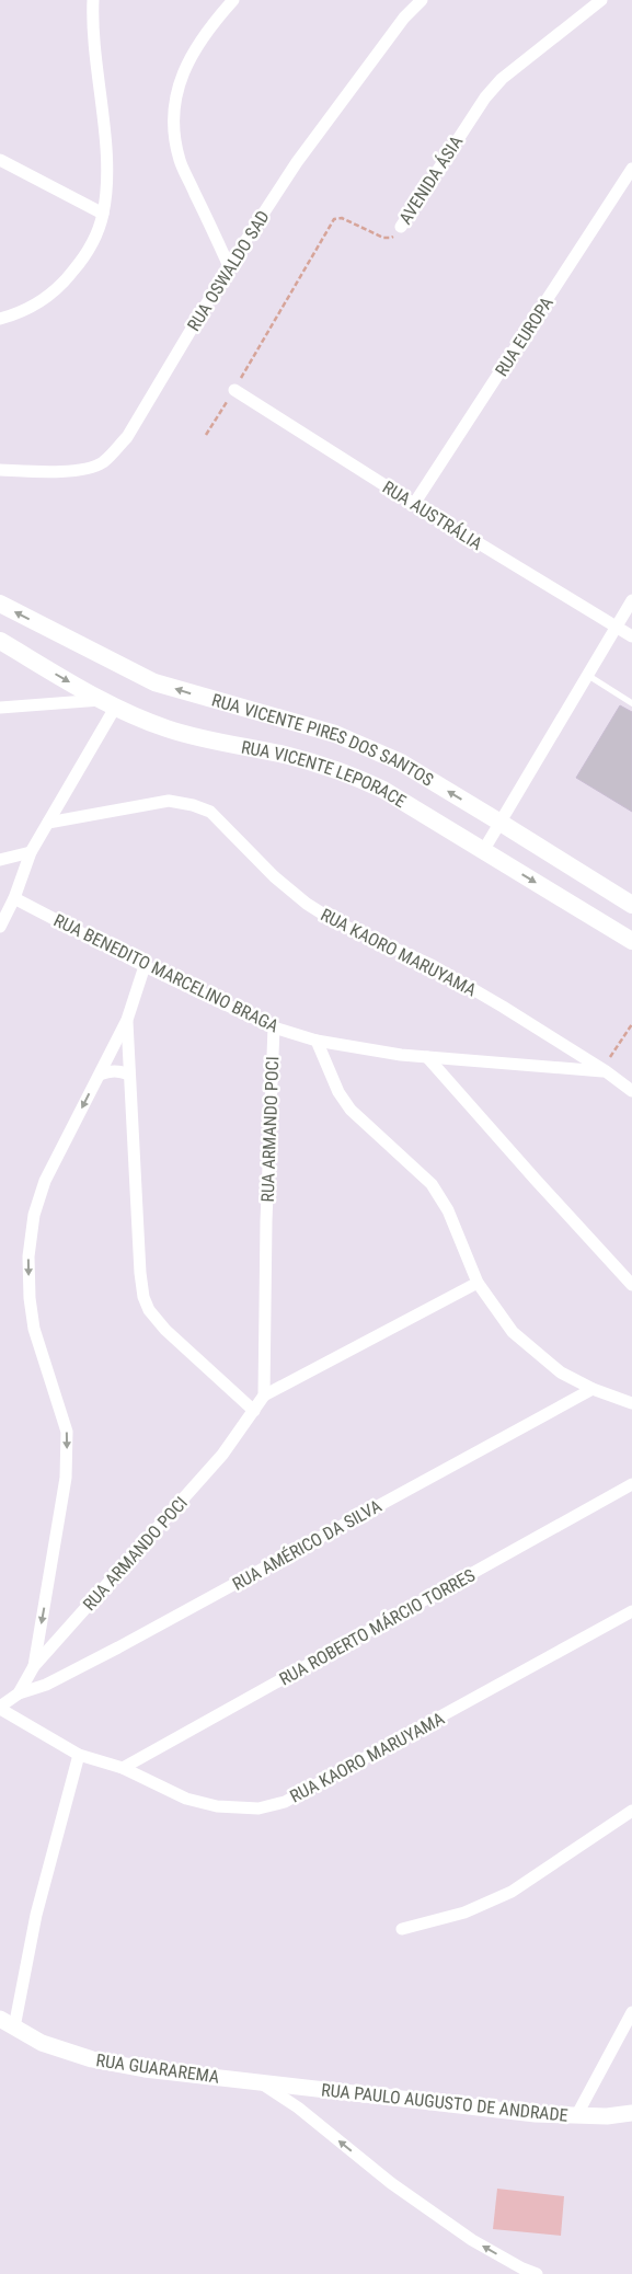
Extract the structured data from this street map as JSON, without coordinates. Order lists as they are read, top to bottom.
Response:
{
  "streets": {
    "main road": ["RUA VICENTE PIRES DOS SANTOS", "RUA VICENTE LEPORACE"],
    "street": [
      "AVENIDA ÁSIA",
      "RUA OSWALDO SAD",
      "RUA EUROPA",
      "RUA AUSTRÁLIA",
      "RUA KAORO MARUYAMA",
      "RUA BENEDITO MARCELINO BRAGA",
      "RUA ARMANDO POCI",
      "RUA AMÉRICO DA SILVA",
      "RUA ROBERTO MÁRCIO TORRES",
      "RUA GUARAREMA",
      "RUA PAULO AUGUSTO DE ANDRADE"
    ]
  },
  "crossings": [
    ["AVENIDA ÁSIA", "RUA AUSTRÁLIA"],
    ["RUA EUROPA", "RUA AUSTRÁLIA"],
    ["RUA KAORO MARUYAMA", "RUA BENEDITO MARCELINO BRAGA"],
    ["RUA KAORO MARUYAMA", "RUA ARMANDO POCI"],
    ["RUA KAORO MARUYAMA", "RUA ROBERTO MÁRCIO TORRES"],
    ["RUA BENEDITO MARCELINO BRAGA", "RUA ARMANDO POCI"],
    ["RUA ARMANDO POCI", "RUA AMÉRICO DA SILVA"],
    ["RUA GUARAREMA", "RUA PAULO AUGUSTO DE ANDRADE"]
  ],
  "one_way": ["RUA VICENTE PIRES DOS SANTOS", "RUA VICENTE LEPORACE"]
}
